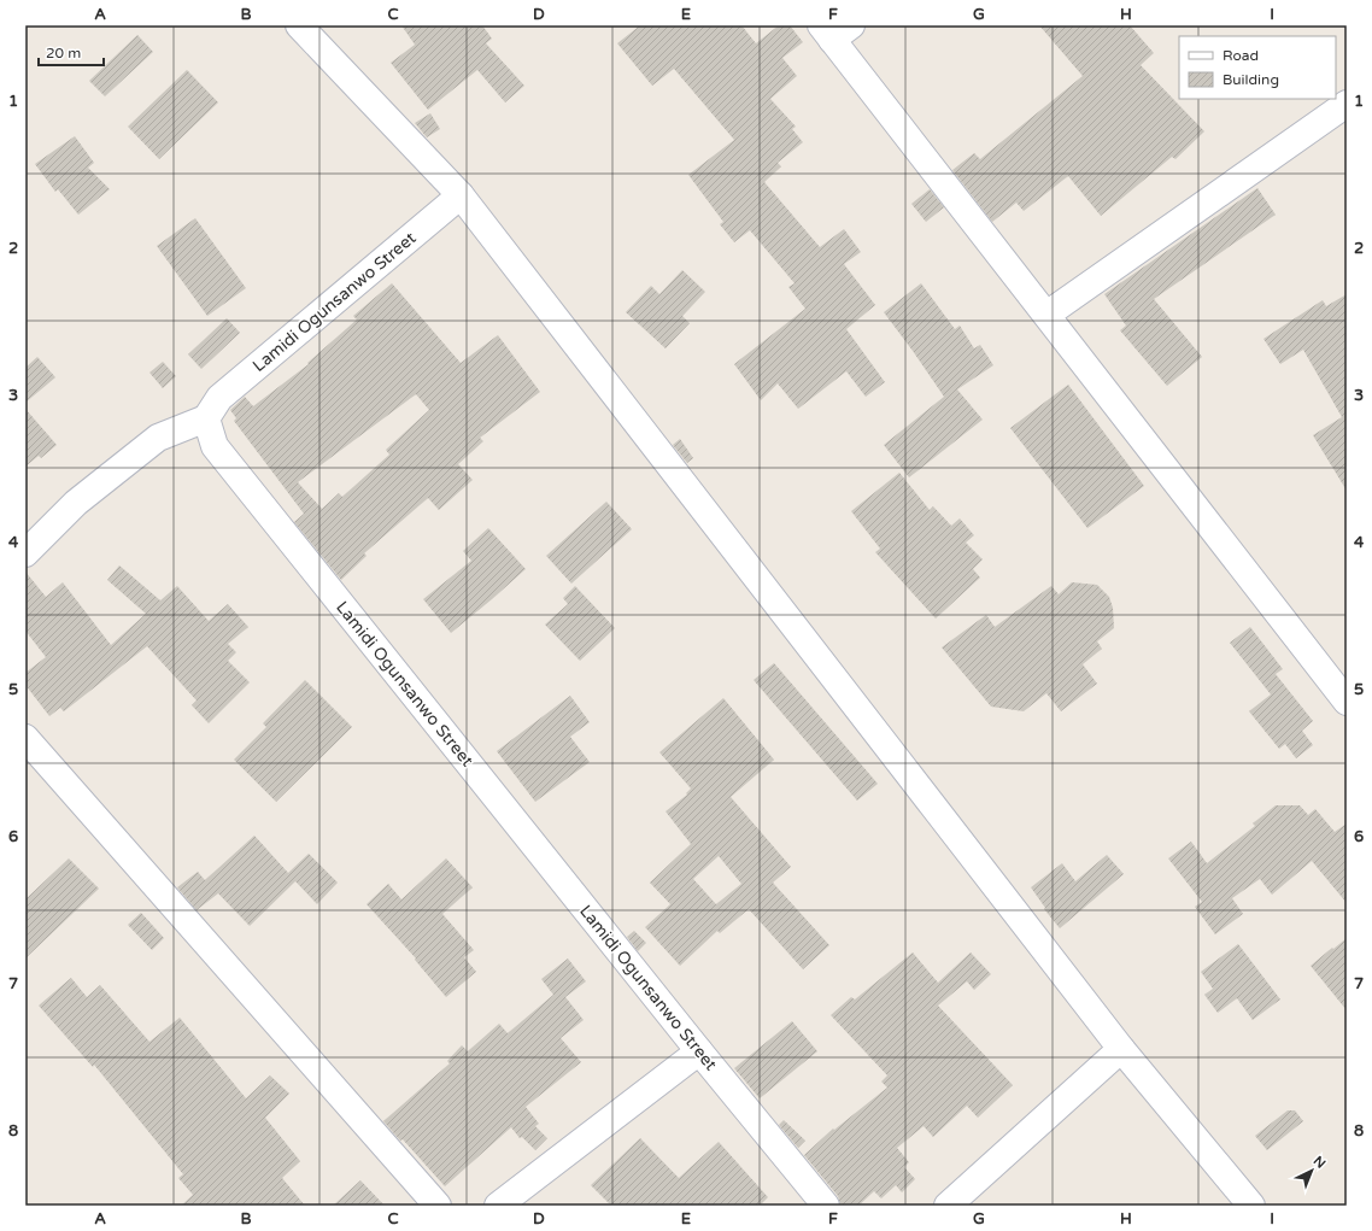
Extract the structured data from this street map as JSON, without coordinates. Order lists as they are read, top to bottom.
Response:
{
  "streets": {
    "street": ["Lamidi Ogunsanwo Street"]
  },
  "legend": ["Road", "Building"],
  "scale_bar": "20 m",
  "north": "top right",
  "grid": {
    "columns": [
      "A",
      "B",
      "C",
      "D",
      "E",
      "F",
      "G",
      "H",
      "I"
    ],
    "rows": [
      "1",
      "2",
      "3",
      "4",
      "5",
      "6",
      "7",
      "8"
    ]
  }
}
